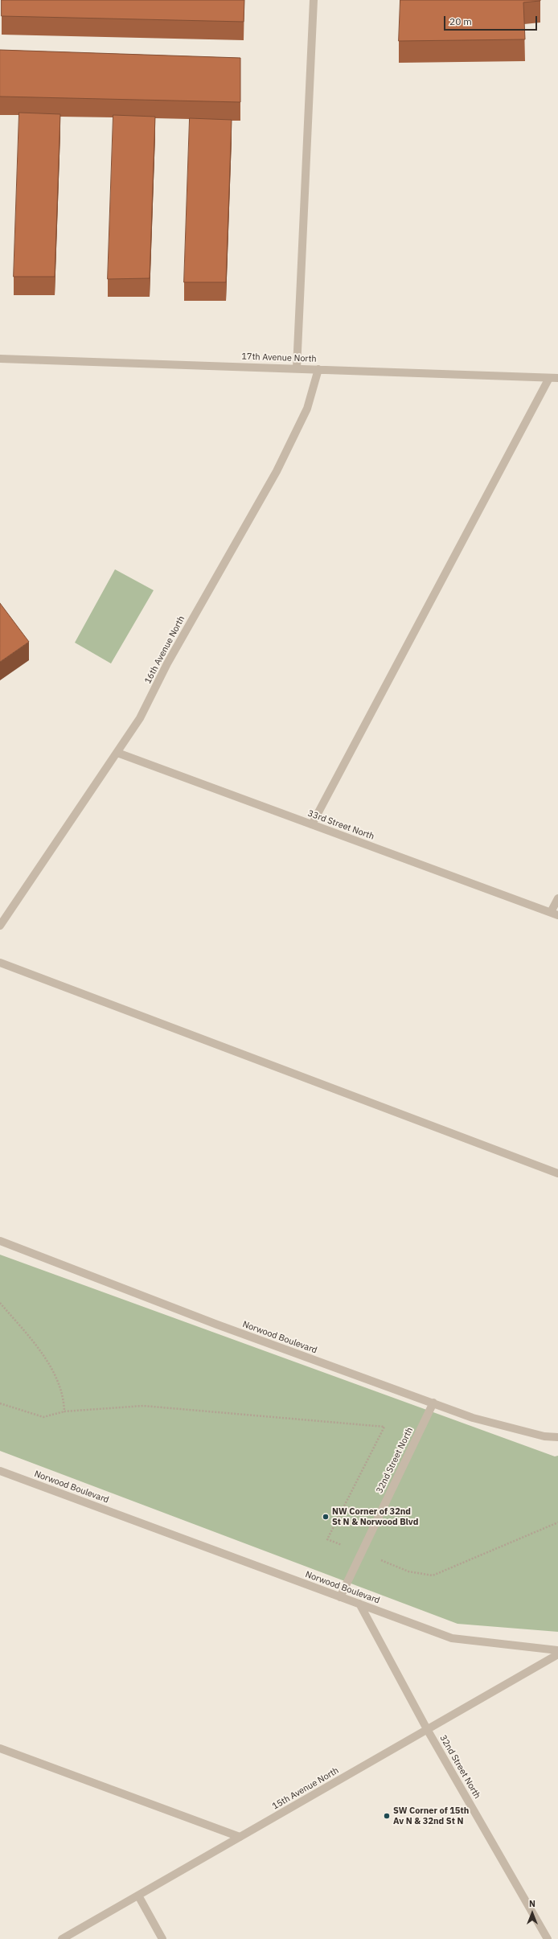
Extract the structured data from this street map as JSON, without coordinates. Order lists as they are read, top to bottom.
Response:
{
  "streets": {
    "street": [
      "17th Avenue North",
      "16th Avenue North",
      "33rd Street North",
      "Norwood Boulevard",
      "32nd Street North",
      "15th Avenue North"
    ]
  },
  "crossings": [
    ["17th Avenue North", "16th Avenue North"],
    ["16th Avenue North", "33rd Street North"],
    ["Norwood Boulevard", "32nd Street North"],
    ["32nd Street North", "15th Avenue North"]
  ],
  "places": ["NW Corner of 32nd St N & Norwood Blvd", "SW Corner of 15th Av N & 32nd St N"],
  "scale_bar": "20 m",
  "north": "top"
}
